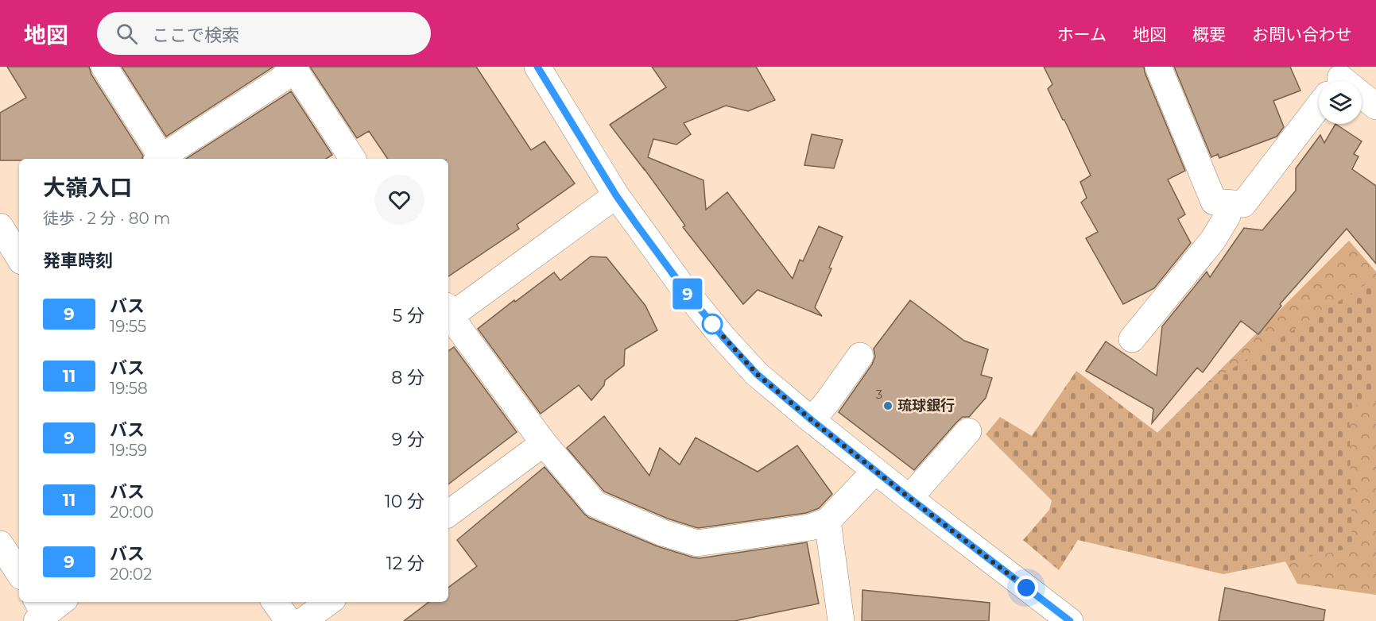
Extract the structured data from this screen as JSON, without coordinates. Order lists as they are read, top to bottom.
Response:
{
  "places": ["琉球銀行"],
  "lines": ["bus line 9"],
  "house_numbers": ["3"],
  "page": {
    "header": "地図",
    "search": "ここで検索",
    "nav": [
      "ホーム",
      "地図",
      "概要",
      "お問い合わせ"
    ],
    "on_map": "9",
    "heading": [
      ["大嶺入口", "徒歩 · 2 分 · 80 m"],
      "発車時刻"
    ],
    "list": [
      {
        "mark": "9",
        "name": "バス",
        "note": "19:55",
        "value": "5 分"
      },
      {
        "mark": "11",
        "name": "バス",
        "note": "19:58",
        "value": "8 分"
      },
      {
        "mark": "9",
        "name": "バス",
        "note": "19:59",
        "value": "9 分"
      },
      {
        "mark": "11",
        "name": "バス",
        "note": "20:00",
        "value": "10 分"
      },
      {
        "mark": "9",
        "name": "バス",
        "note": "20:02",
        "value": "12 分"
      }
    ]
  }
}
